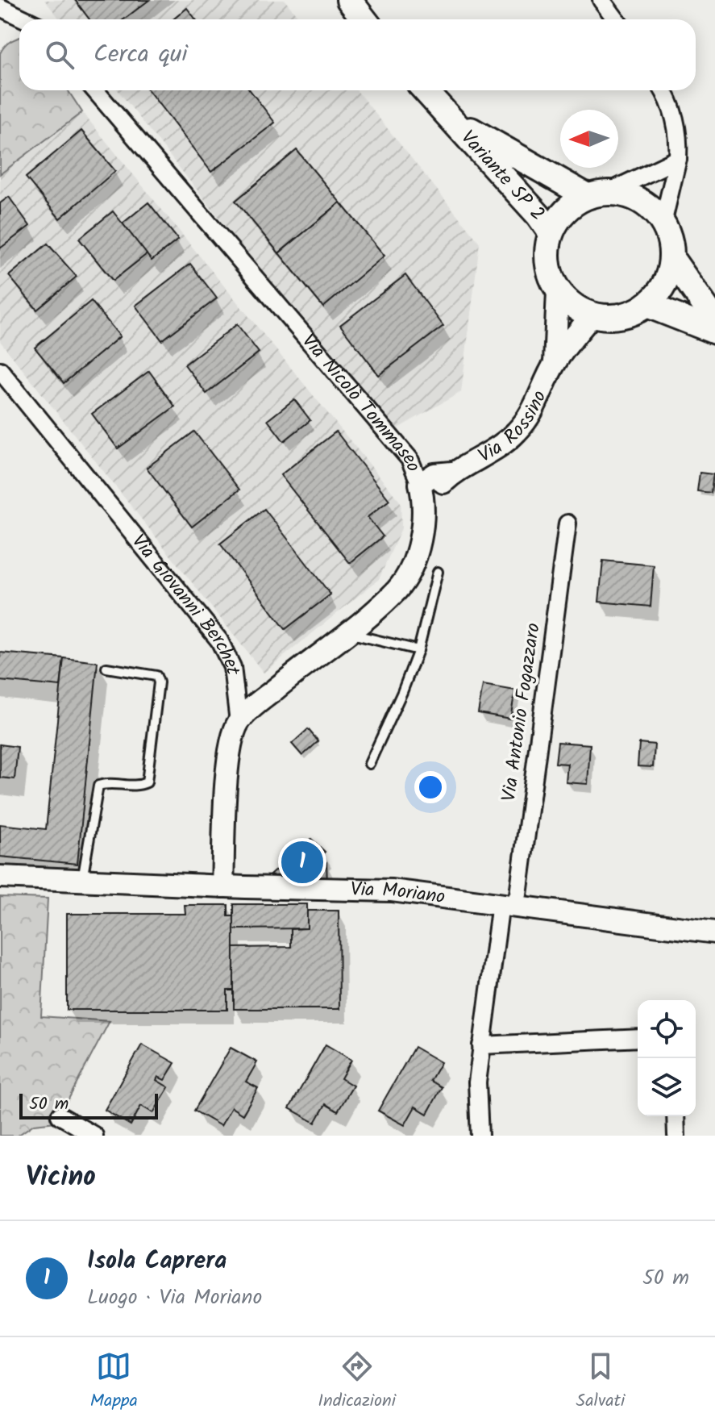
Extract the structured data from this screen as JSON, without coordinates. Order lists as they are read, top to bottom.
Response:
{
  "streets": {
    "main road": ["Variante SP 2"],
    "street": [
      "Via Nicolò Tommaseo",
      "Via Rossino",
      "Via Giovanni Berchet",
      "Via Antonio Fogazzaro",
      "Via Moriano"
    ]
  },
  "crossings": [
    ["Variante SP 2", "Via Rossino"],
    ["Via Nicolò Tommaseo", "Via Rossino"],
    ["Via Nicolò Tommaseo", "Via Giovanni Berchet"],
    ["Via Antonio Fogazzaro", "Via Moriano"]
  ],
  "scale_bar": "50 m",
  "north": "left",
  "page": {
    "search": "Cerca qui",
    "pins": "1",
    "scale": "50 m",
    "heading": "Vicino",
    "list": [
      {
        "mark": "1",
        "name": "Isola Caprera",
        "note": "Luogo · Via Moriano",
        "value": "50 m"
      }
    ],
    "nav": ["Mappa", "Indicazioni", "Salvati"]
  }
}
